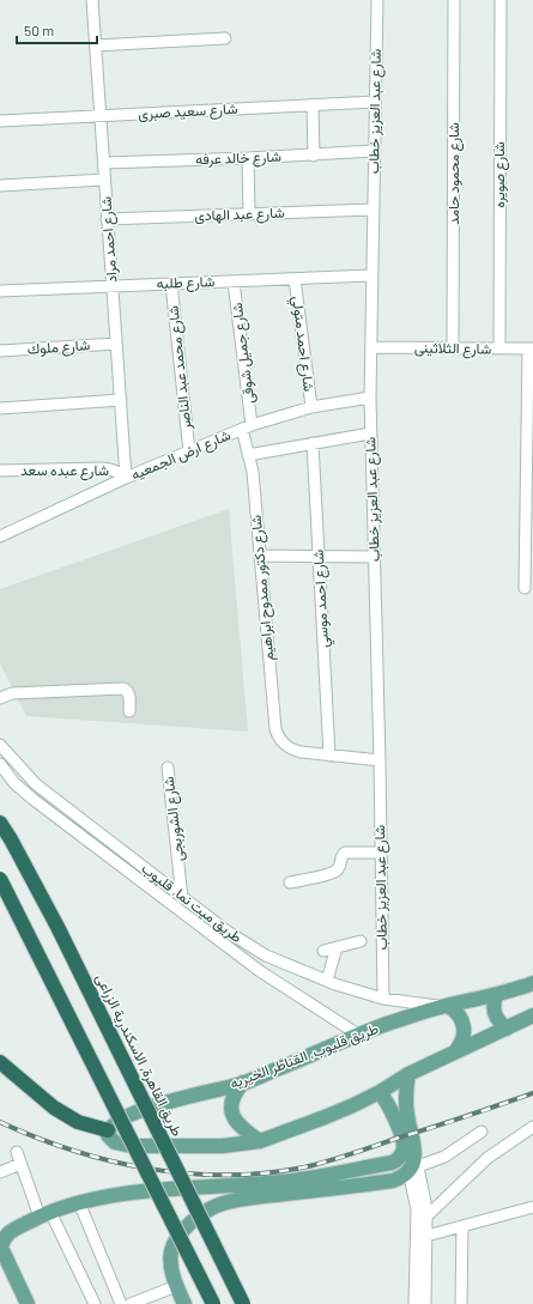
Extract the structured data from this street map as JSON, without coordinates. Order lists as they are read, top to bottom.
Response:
{
  "streets": {
    "highway": ["طريق القاهرة, الاسكندرية الزراعى"],
    "main road": ["طريق قليوب, القناطر الخيريه"],
    "street": [
      "شارع سعيد صبرى",
      "شارع عبد العزيز خطاب",
      "شارع خالد عرفه",
      "شارع محمود حامد",
      "شارع صويره",
      "شارع عبد الهادى",
      "شارع احمد مراد",
      "شارع طلبه",
      "شارع احمد متولي",
      "شارع ملوك",
      "شارع الثلاثينى",
      "شارع جميل شوقى",
      "شارع محمد عبد الناصر",
      "شارع ارض الجمعيه",
      "شارع عبده سعد",
      "شارع دكتور ممدوح ابراهيم",
      "شارع احمد موسي",
      "شارع الشوربجى",
      "طريق ميت نما, قليوب"
    ]
  },
  "crossings": [
    ["شارع سعيد صبرى", "شارع عبد العزيز خطاب"],
    ["شارع سعيد صبرى", "شارع احمد مراد"],
    ["شارع عبد العزيز خطاب", "شارع خالد عرفه"],
    ["شارع عبد العزيز خطاب", "شارع عبد الهادى"],
    ["شارع عبد العزيز خطاب", "شارع طلبه"],
    ["شارع عبد العزيز خطاب", "شارع الثلاثينى"],
    ["شارع عبد العزيز خطاب", "شارع ارض الجمعيه"],
    ["شارع عبد العزيز خطاب", "طريق ميت نما, قليوب"],
    ["شارع خالد عرفه", "شارع احمد مراد"],
    ["شارع محمود حامد", "شارع الثلاثينى"],
    ["شارع صويره", "شارع الثلاثينى"],
    ["شارع عبد الهادى", "شارع احمد مراد"],
    ["شارع احمد مراد", "شارع طلبه"],
    ["شارع احمد مراد", "شارع ملوك"],
    ["شارع احمد مراد", "شارع ارض الجمعيه"],
    ["شارع احمد مراد", "شارع عبده سعد"],
    ["شارع طلبه", "شارع احمد متولي"],
    ["شارع طلبه", "شارع جميل شوقى"],
    ["شارع طلبه", "شارع محمد عبد الناصر"],
    ["شارع احمد متولي", "شارع ارض الجمعيه"],
    ["شارع جميل شوقى", "شارع ارض الجمعيه"],
    ["شارع جميل شوقى", "شارع دكتور ممدوح ابراهيم"],
    ["شارع محمد عبد الناصر", "شارع ارض الجمعيه"],
    ["شارع ارض الجمعيه", "شارع عبده سعد"],
    ["شارع ارض الجمعيه", "شارع دكتور ممدوح ابراهيم"],
    ["شارع دكتور ممدوح ابراهيم", "شارع احمد موسي"],
    ["شارع الشوربجى", "طريق ميت نما, قليوب"],
    ["طريق ميت نما, قليوب", "طريق قليوب, القناطر الخيريه"]
  ],
  "scale_bar": "50 m"
}
